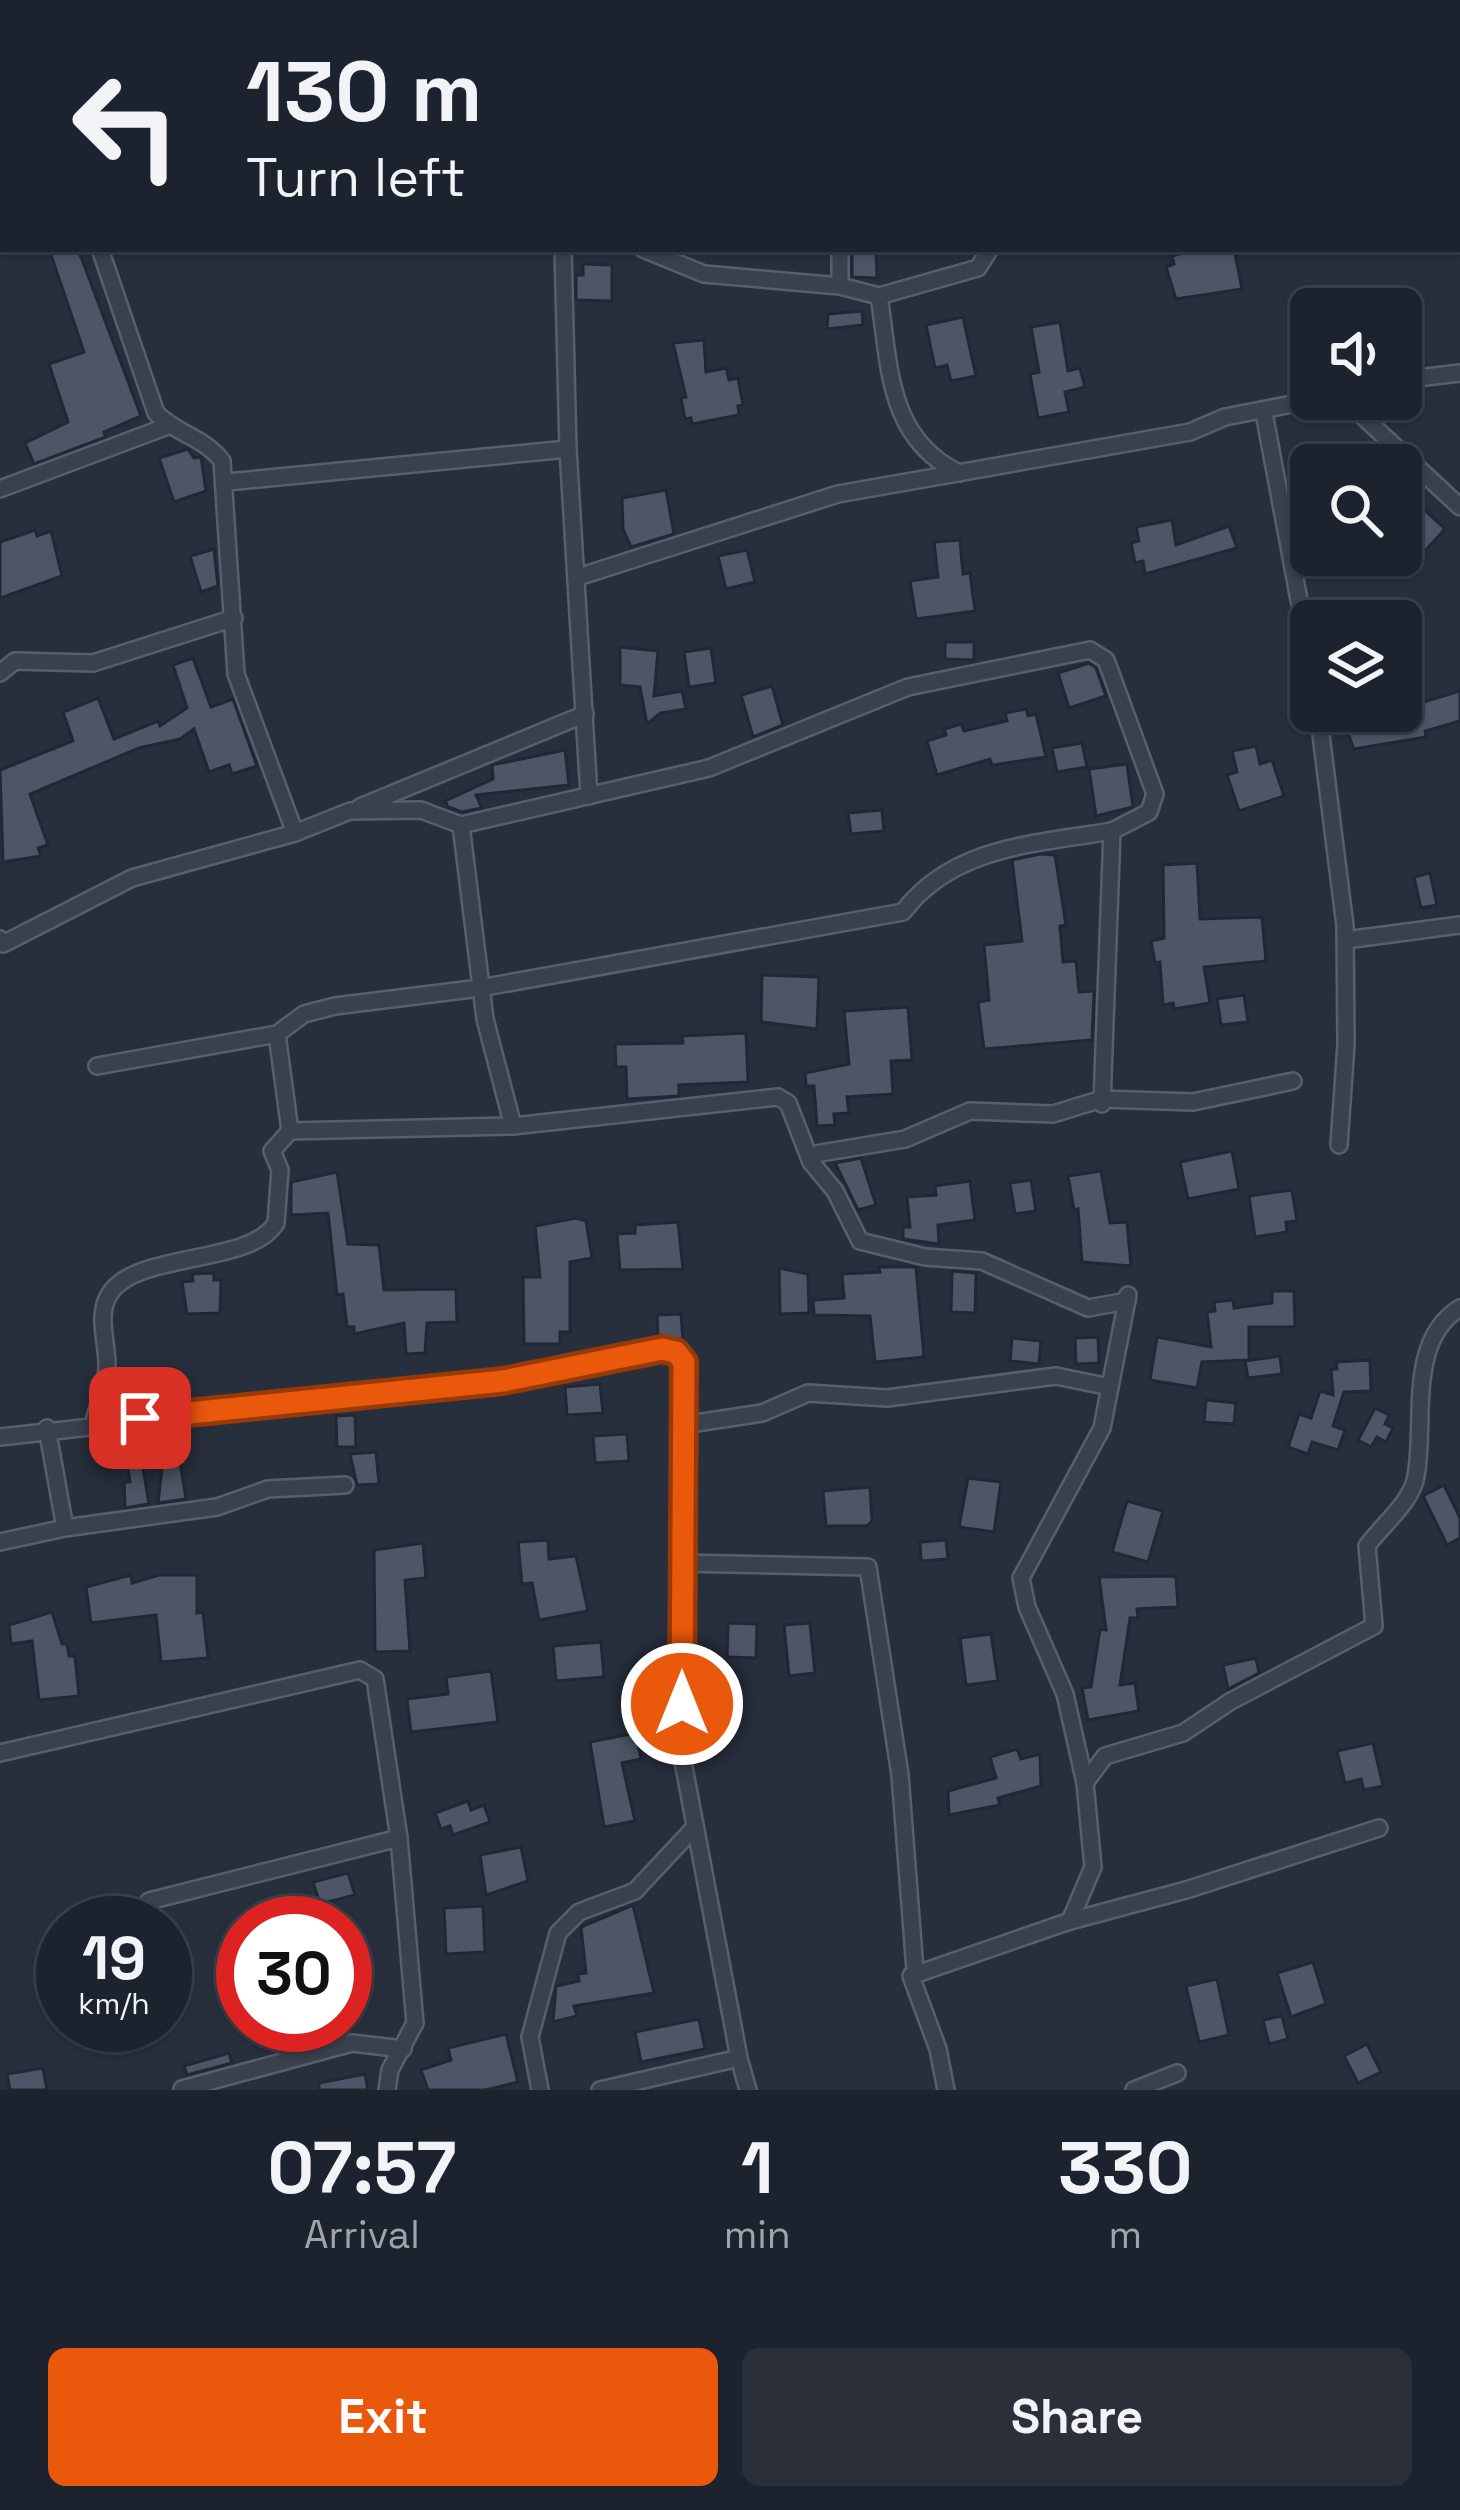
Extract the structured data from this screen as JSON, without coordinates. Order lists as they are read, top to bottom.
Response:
{
  "page": {
    "turn": ["130 m", "Turn left"],
    "speed": "19 km/h",
    "limit": "30",
    "eta": [
      "07:57",
      "Arrival",
      "1",
      "min",
      "330",
      "m"
    ],
    "buttons": ["Exit", "Share"]
  }
}
